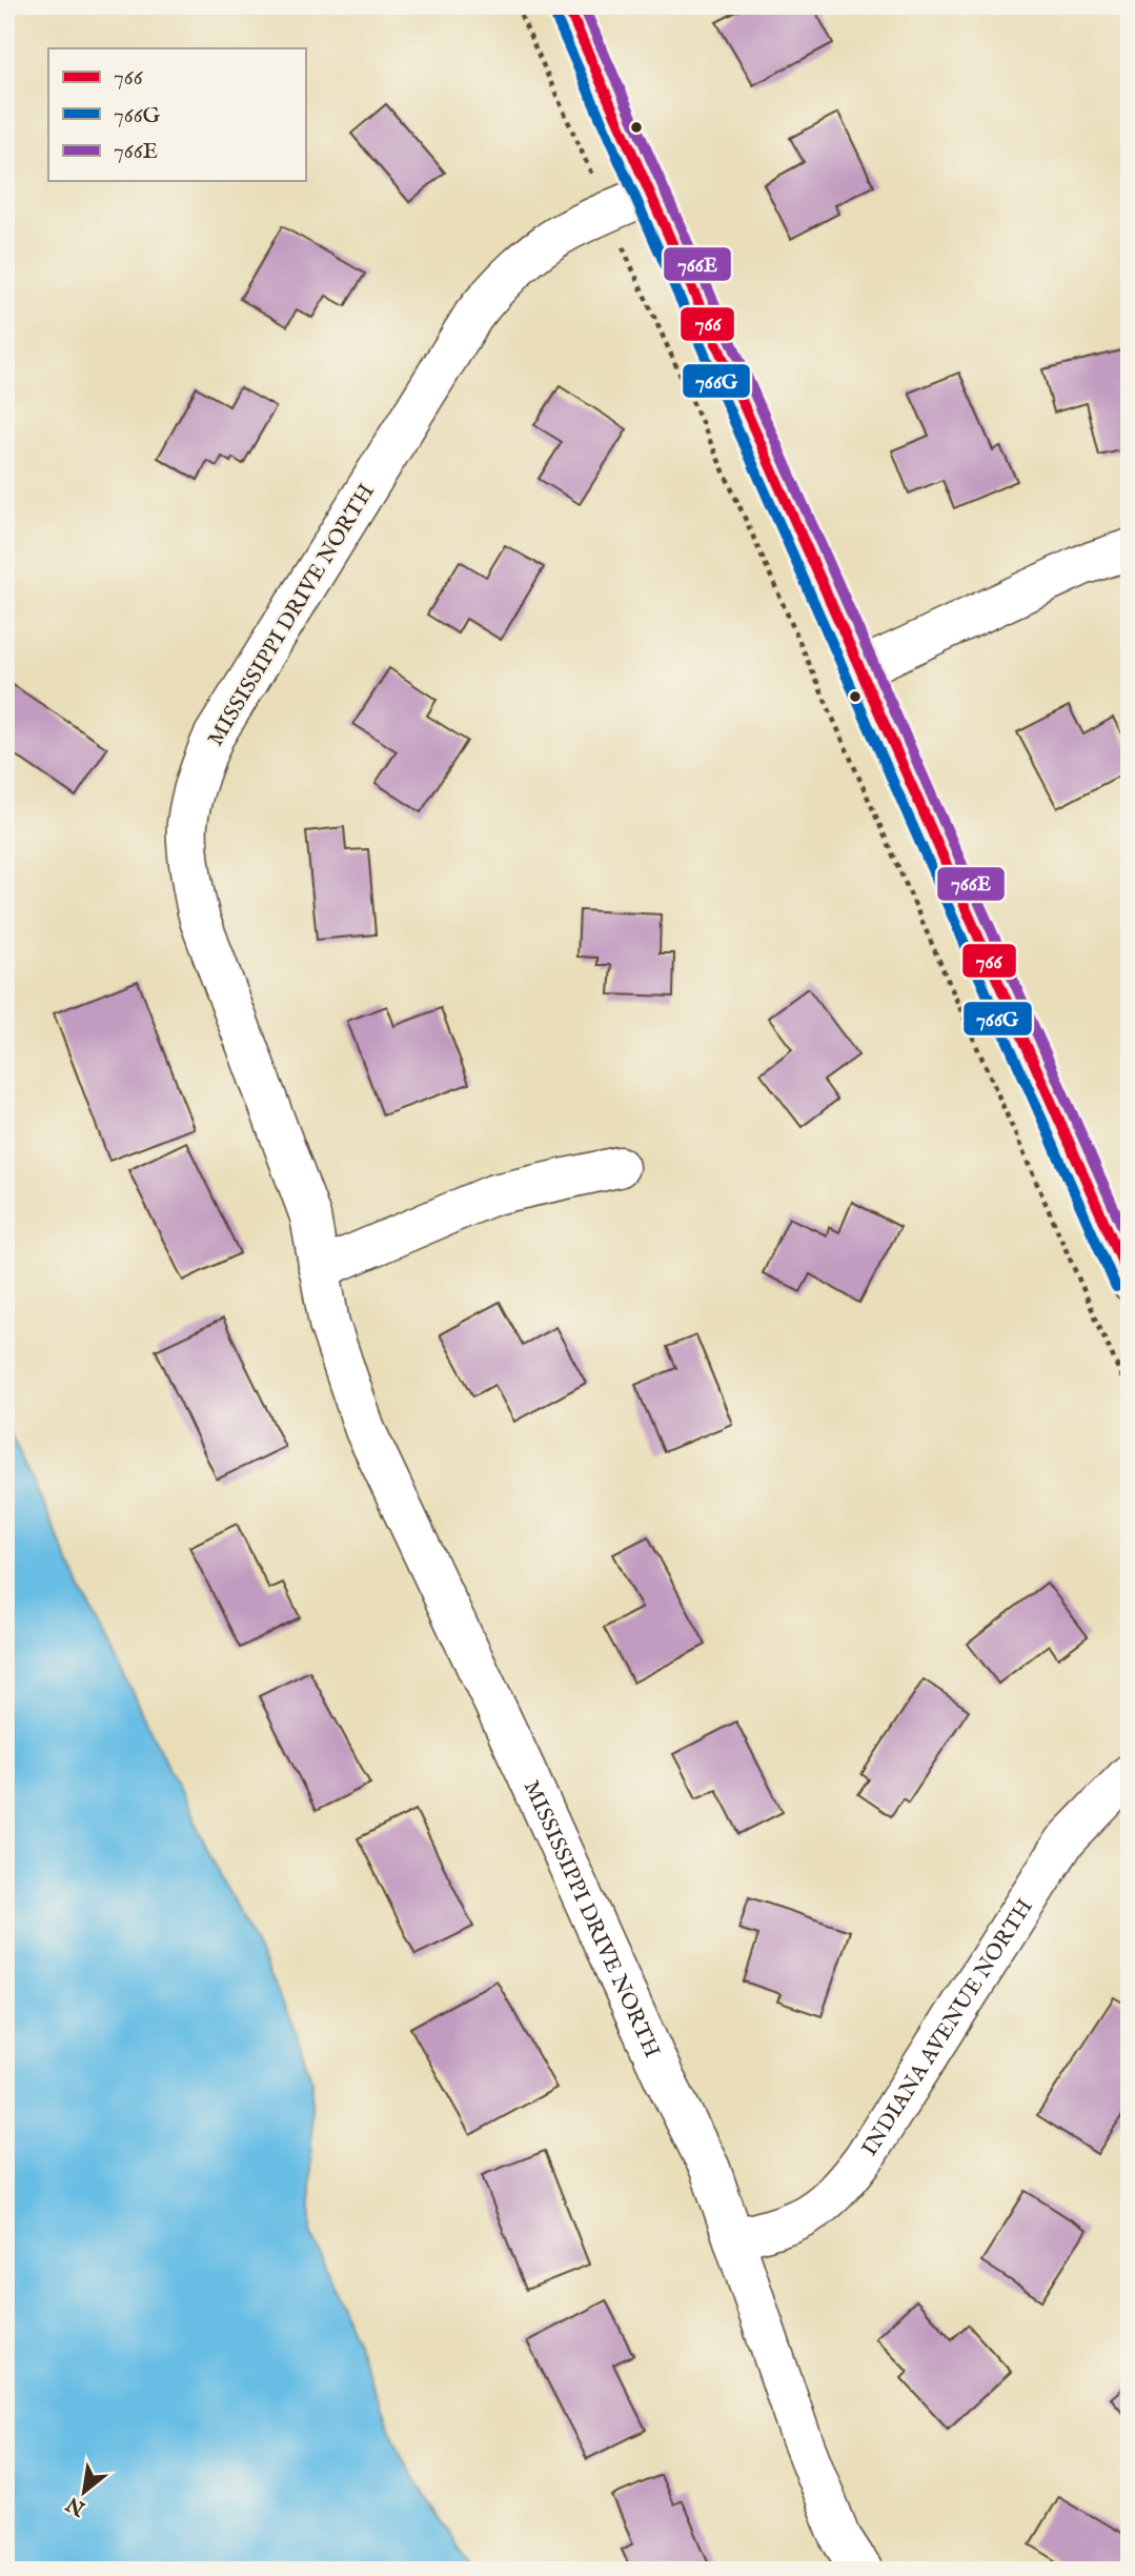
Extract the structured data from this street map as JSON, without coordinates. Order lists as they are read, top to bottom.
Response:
{
  "streets": {
    "street": ["MISSISSIPPI DRIVE NORTH", "INDIANA AVENUE NORTH"]
  },
  "crossings": [
    ["MISSISSIPPI DRIVE NORTH", "INDIANA AVENUE NORTH"]
  ],
  "lines": ["transit line 766", "transit line 766E", "transit line 766G"],
  "legend": ["766", "766G", "766E"],
  "north": "bottom left"
}
